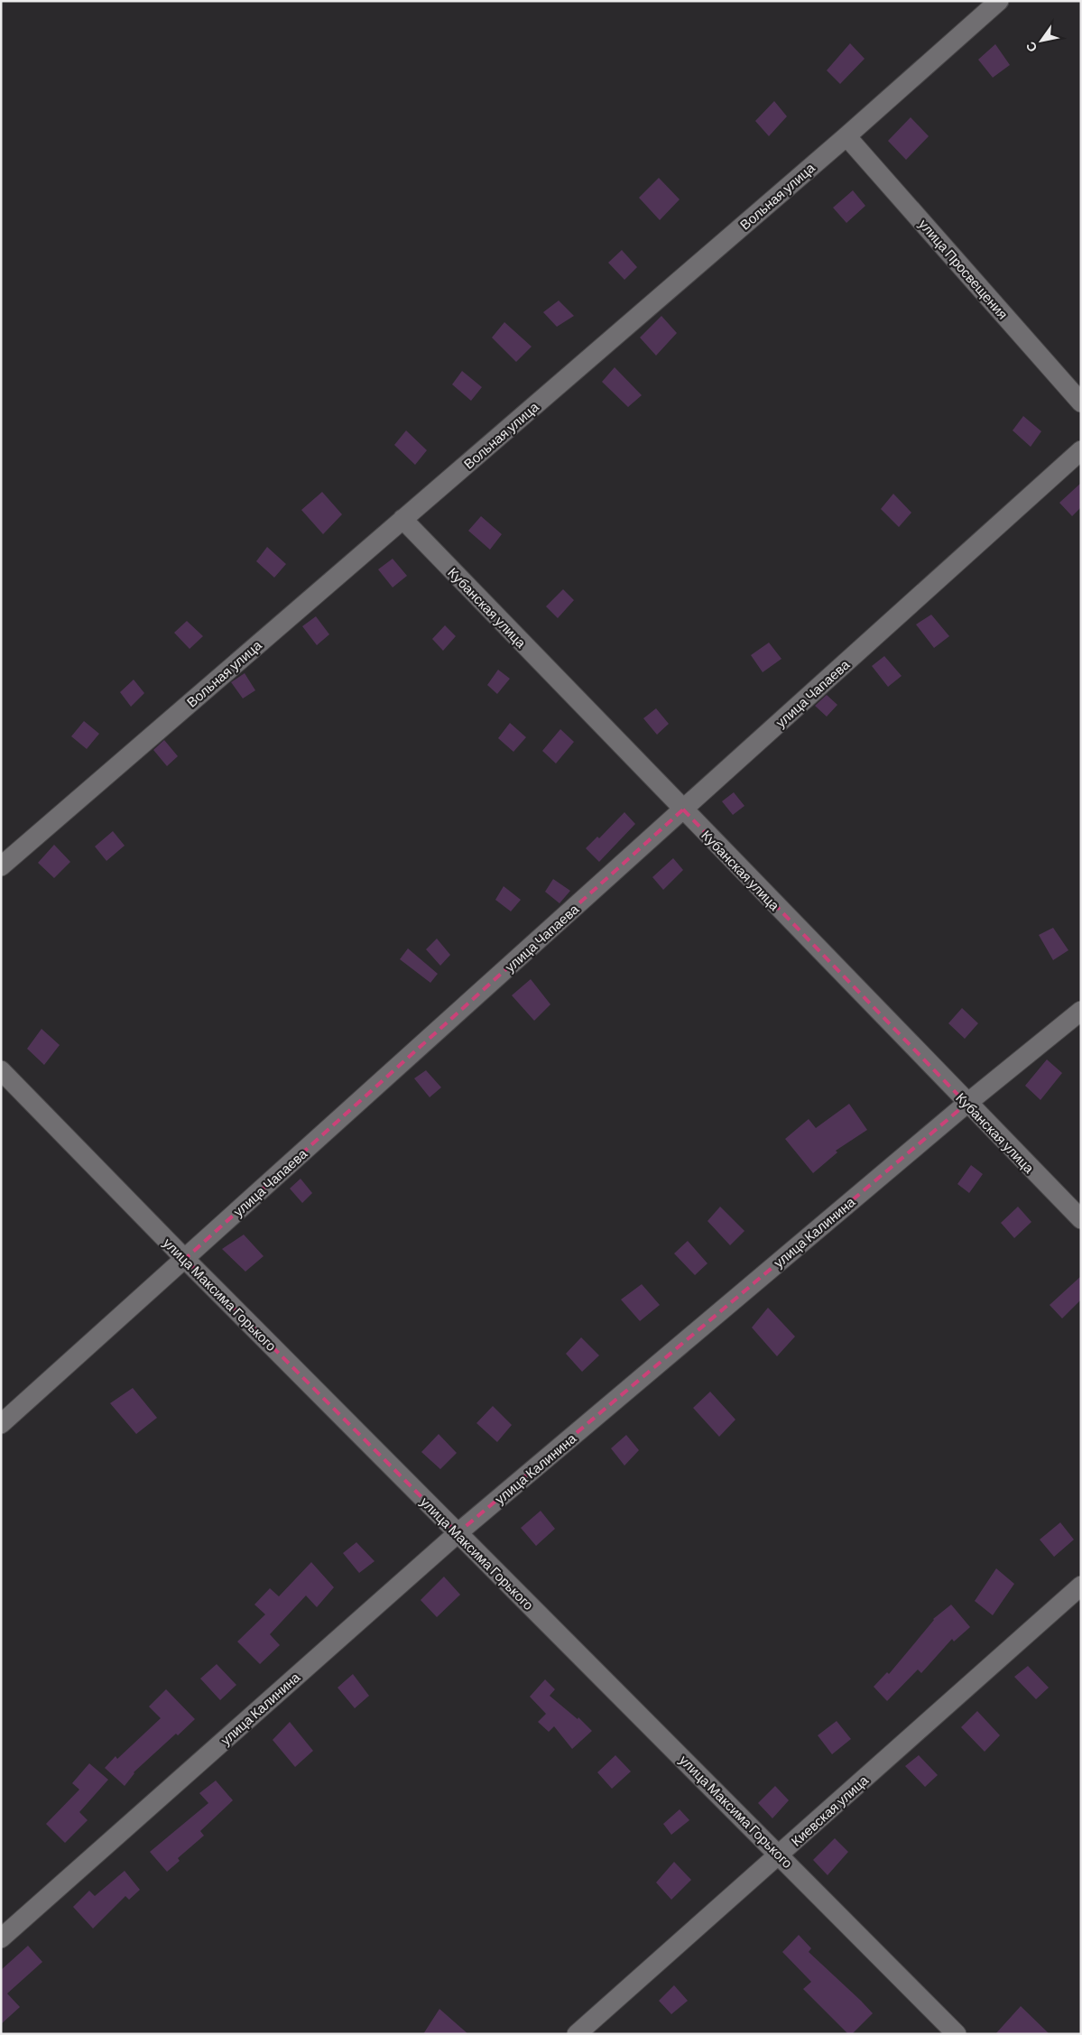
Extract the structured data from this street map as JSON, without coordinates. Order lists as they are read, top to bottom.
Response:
{
  "streets": {
    "street": [
      "Вольная улица",
      "улица Просвещения",
      "Кубанская улица",
      "улица Чапаева",
      "улица Калинина",
      "улица Максима Горького",
      "Киевская улица"
    ]
  },
  "crossings": [
    ["Вольная улица", "улица Просвещения"],
    ["Вольная улица", "Кубанская улица"],
    ["Кубанская улица", "улица Чапаева"],
    ["Кубанская улица", "улица Калинина"],
    ["улица Чапаева", "улица Максима Горького"],
    ["улица Калинина", "улица Максима Горького"],
    ["улица Максима Горького", "Киевская улица"]
  ],
  "north": "bottom left"
}
